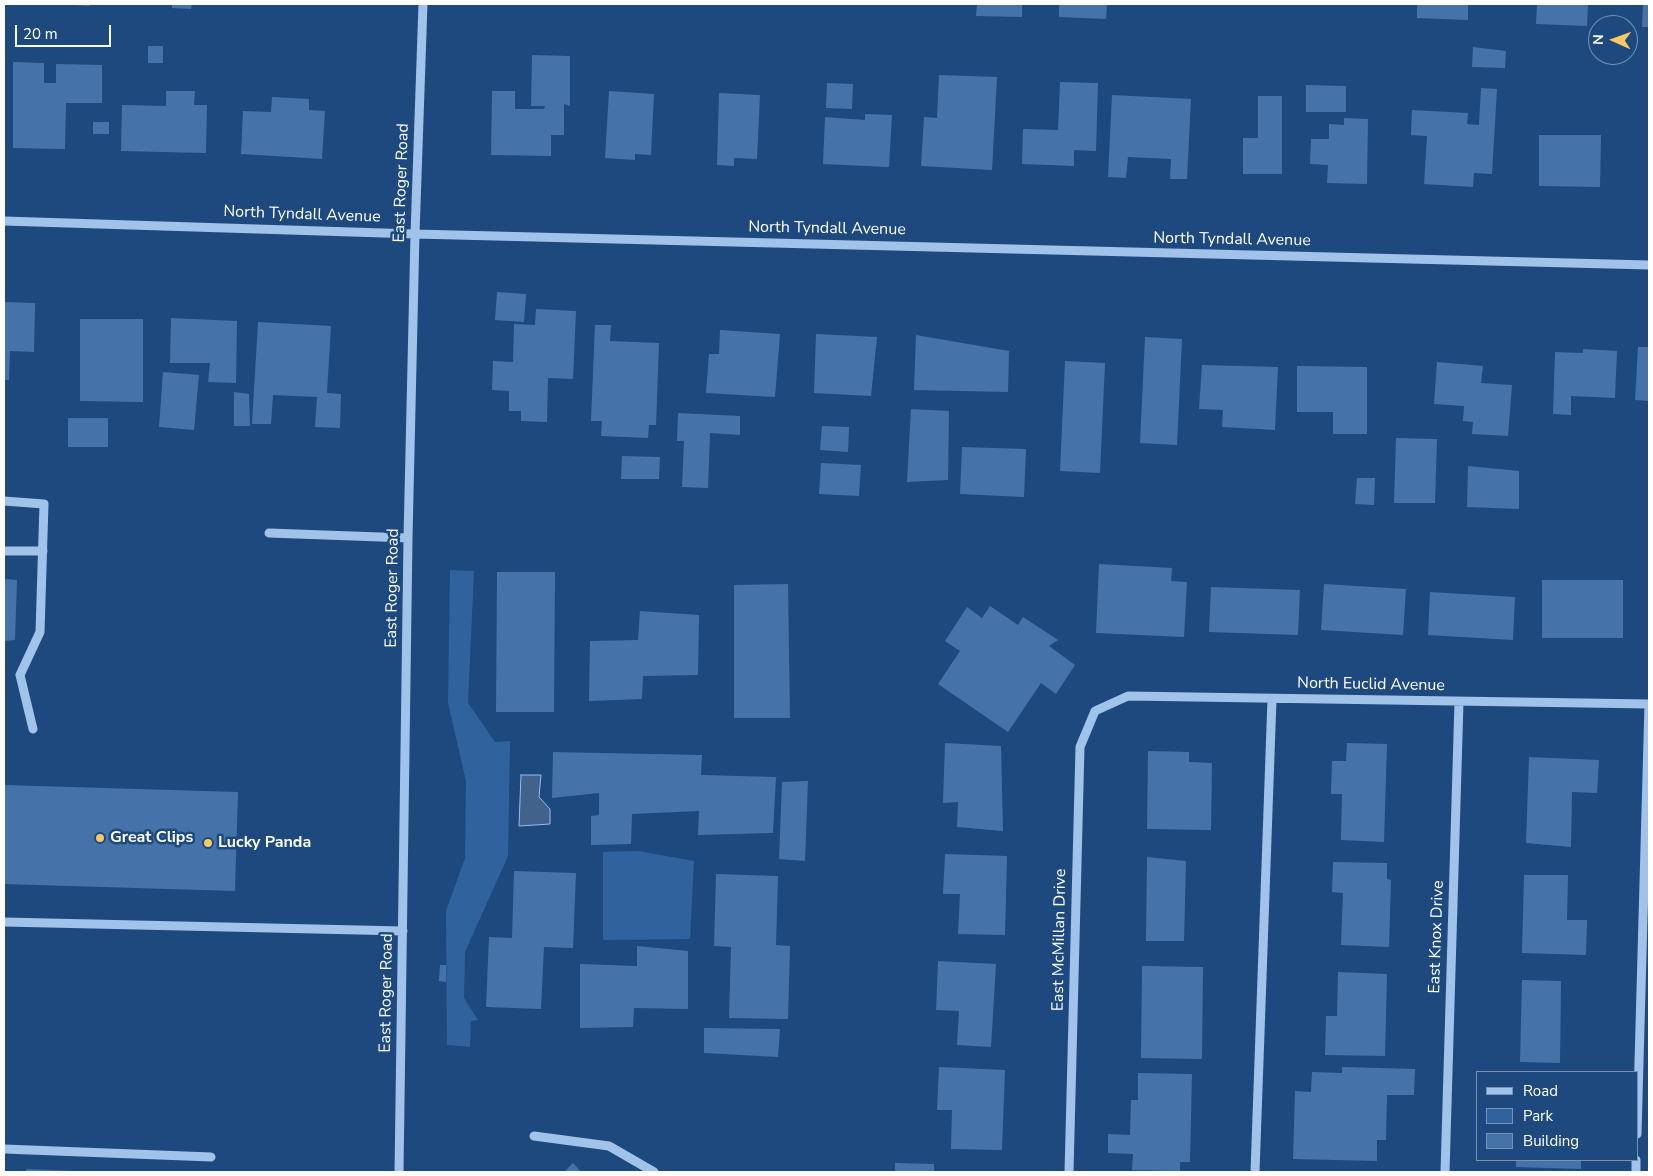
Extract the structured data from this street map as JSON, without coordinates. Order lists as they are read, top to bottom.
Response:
{
  "streets": {
    "street": [
      "East Roger Road",
      "North Tyndall Avenue",
      "North Euclid Avenue",
      "East Knox Drive",
      "East McMillan Drive"
    ]
  },
  "crossings": [
    ["East Roger Road", "North Tyndall Avenue"],
    ["North Euclid Avenue", "East Knox Drive"],
    ["North Euclid Avenue", "East McMillan Drive"]
  ],
  "places": ["Great Clips", "Lucky Panda"],
  "legend": ["Road", "Park", "Building"],
  "scale_bar": "20 m",
  "north": "left"
}
